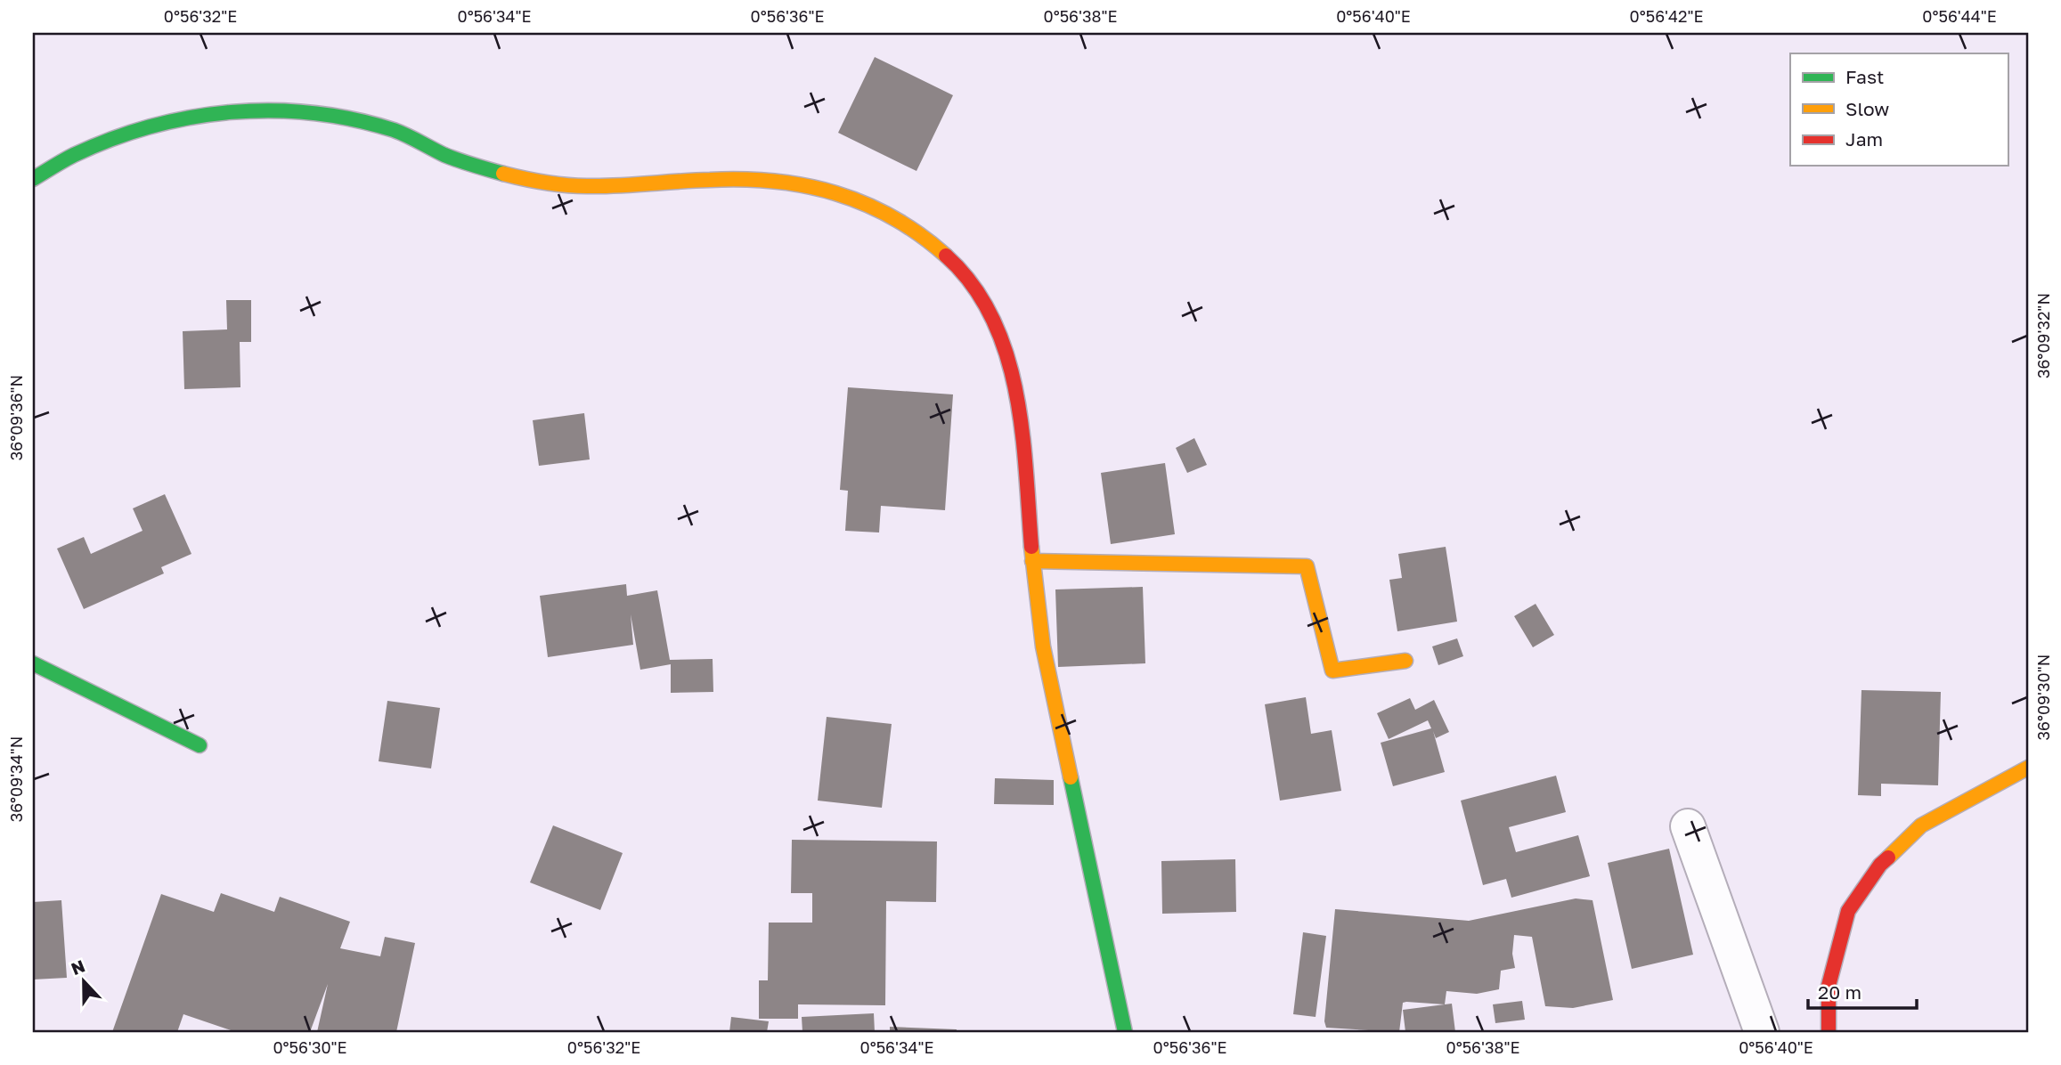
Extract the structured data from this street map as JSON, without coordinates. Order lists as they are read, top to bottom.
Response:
{
  "legend": ["Fast", "Slow", "Jam"],
  "scale_bar": "20 m",
  "north": "top",
  "coordinates": [
    "0°56'32\"E",
    "0°56'34\"E",
    "0°56'36\"E",
    "0°56'38\"E",
    "0°56'40\"E",
    "0°56'42\"E",
    "0°56'44\"E",
    "36°09'32\"N",
    "36°09'36\"N",
    "36°09'30\"N",
    "36°09'34\"N",
    "0°56'30\"E"
  ]
}
